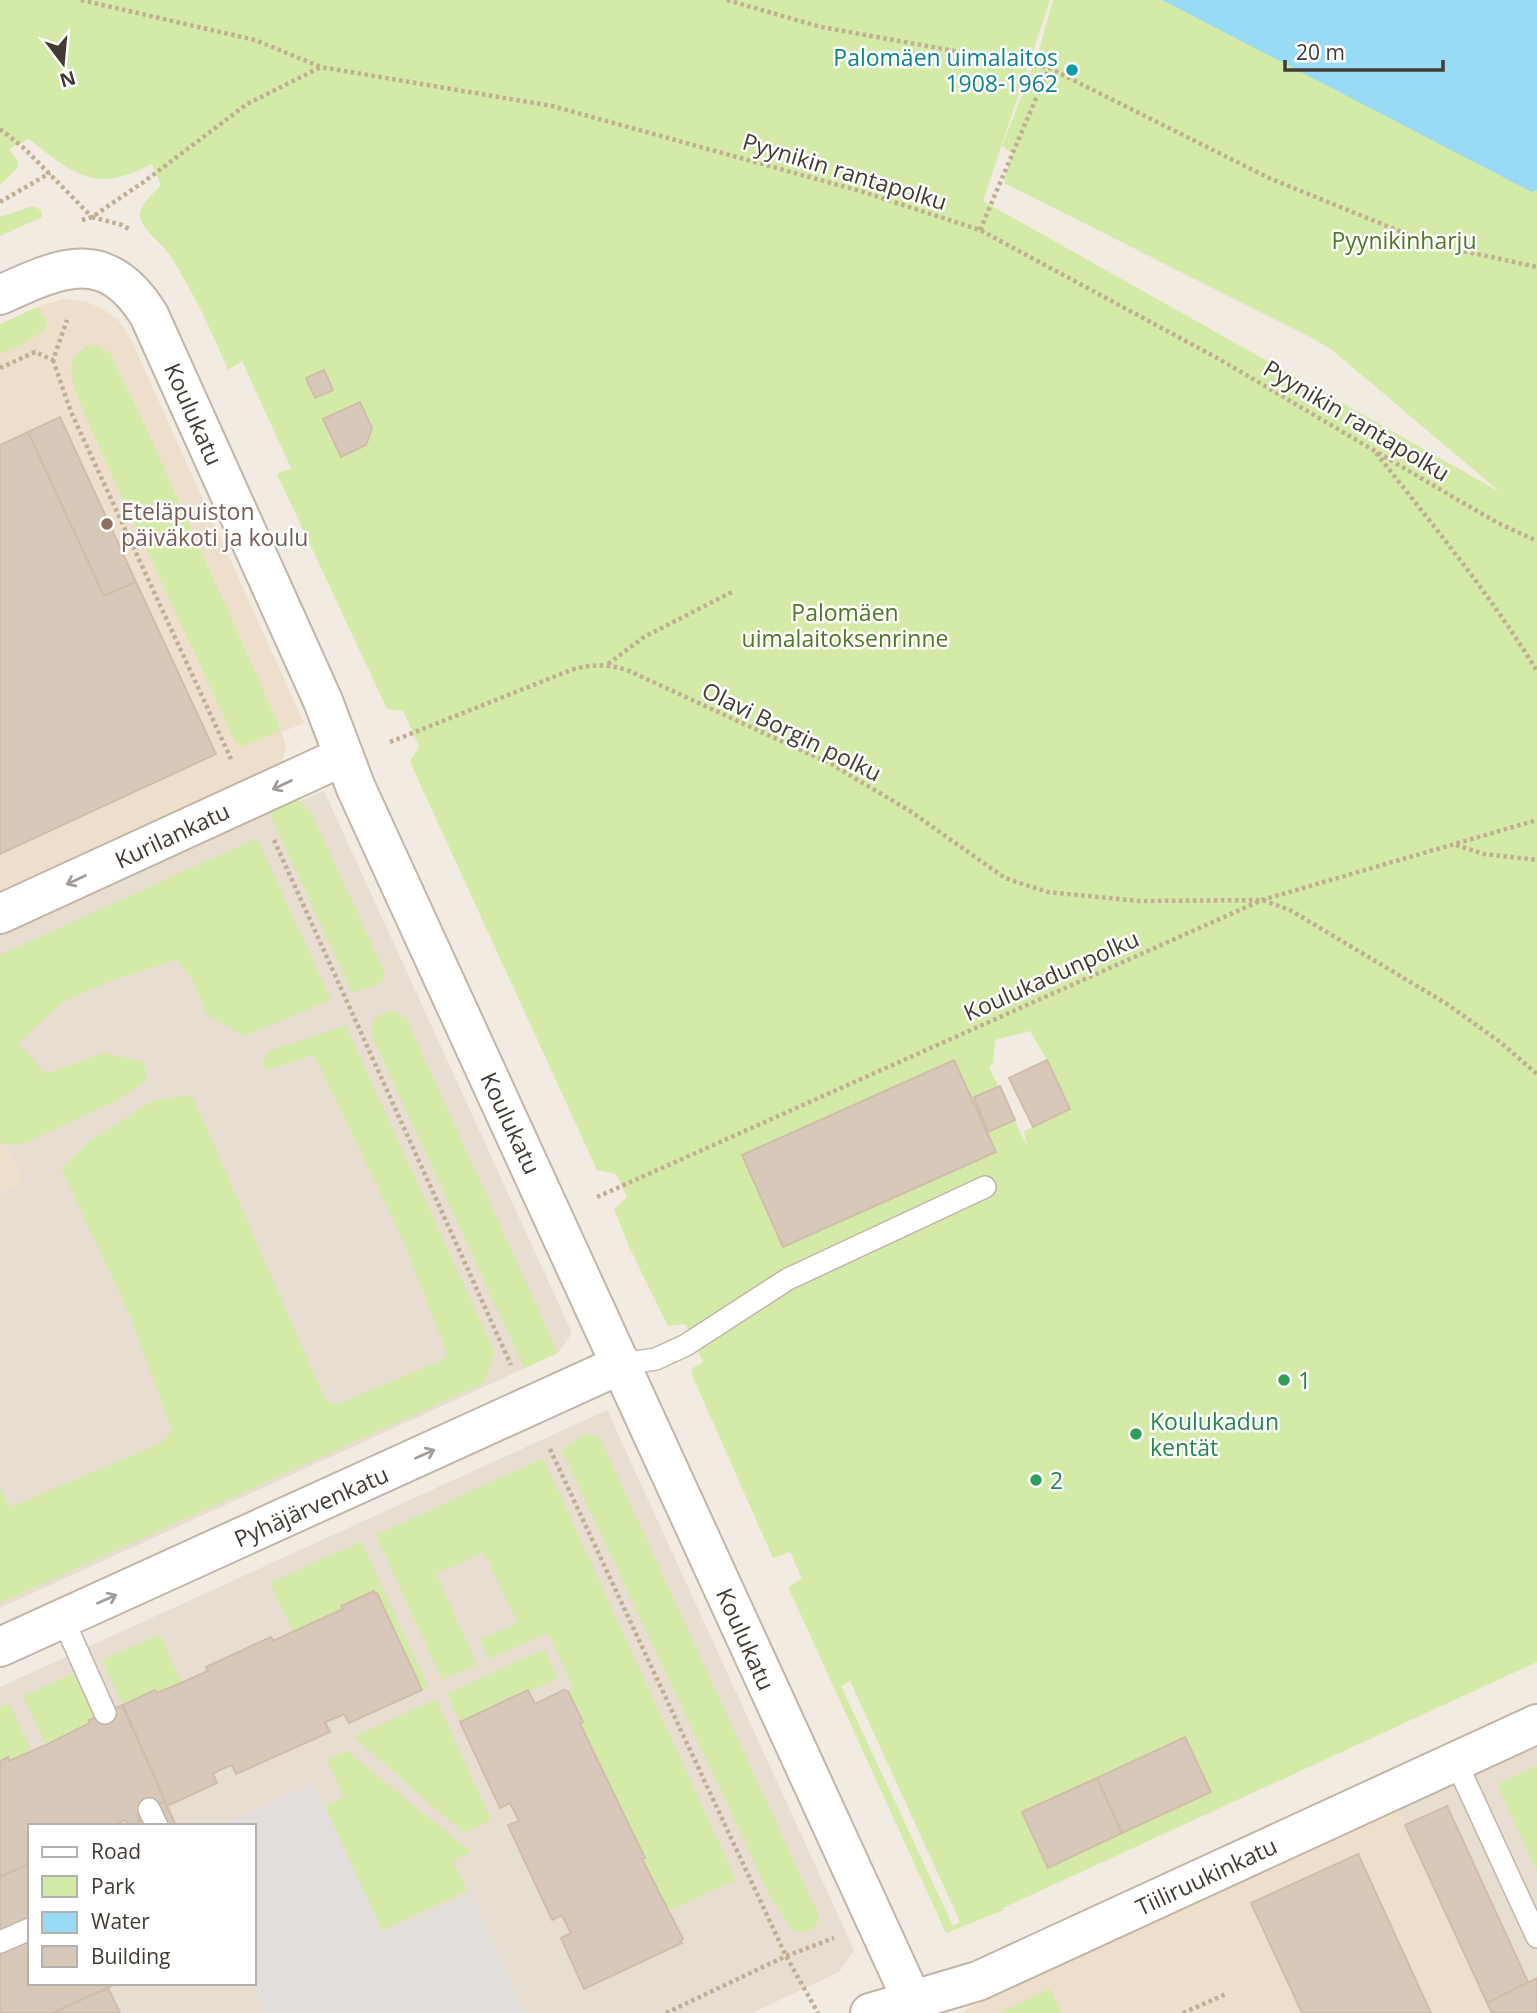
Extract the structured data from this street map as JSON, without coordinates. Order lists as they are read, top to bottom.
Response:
{
  "streets": {
    "street": [
      "Koulukatu",
      "Kurilankatu",
      "Pyhäjärvenkatu",
      "Tiiliruukinkatu"
    ],
    "path": ["Pyynikin rantapolku", "Olavi Borgin polku", "Koulukadunpolku"]
  },
  "crossings": [
    ["Koulukatu", "Kurilankatu"],
    ["Koulukatu", "Pyhäjärvenkatu"],
    ["Koulukatu", "Tiiliruukinkatu"],
    ["Olavi Borgin polku", "Koulukadunpolku"]
  ],
  "one_way": ["Kurilankatu", "Pyhäjärvenkatu"],
  "parks": ["Pyynikinharju", "Palomäen uimalaitoksenrinne"],
  "places": [
    "Palomäen uimalaitos 1908-1962",
    "Eteläpuiston päiväkoti ja koulu",
    "1",
    "Koulukadun kentät",
    "2"
  ],
  "legend": [
    "Road",
    "Park",
    "Water",
    "Building"
  ],
  "scale_bar": "20 m",
  "north": "bottom"
}
